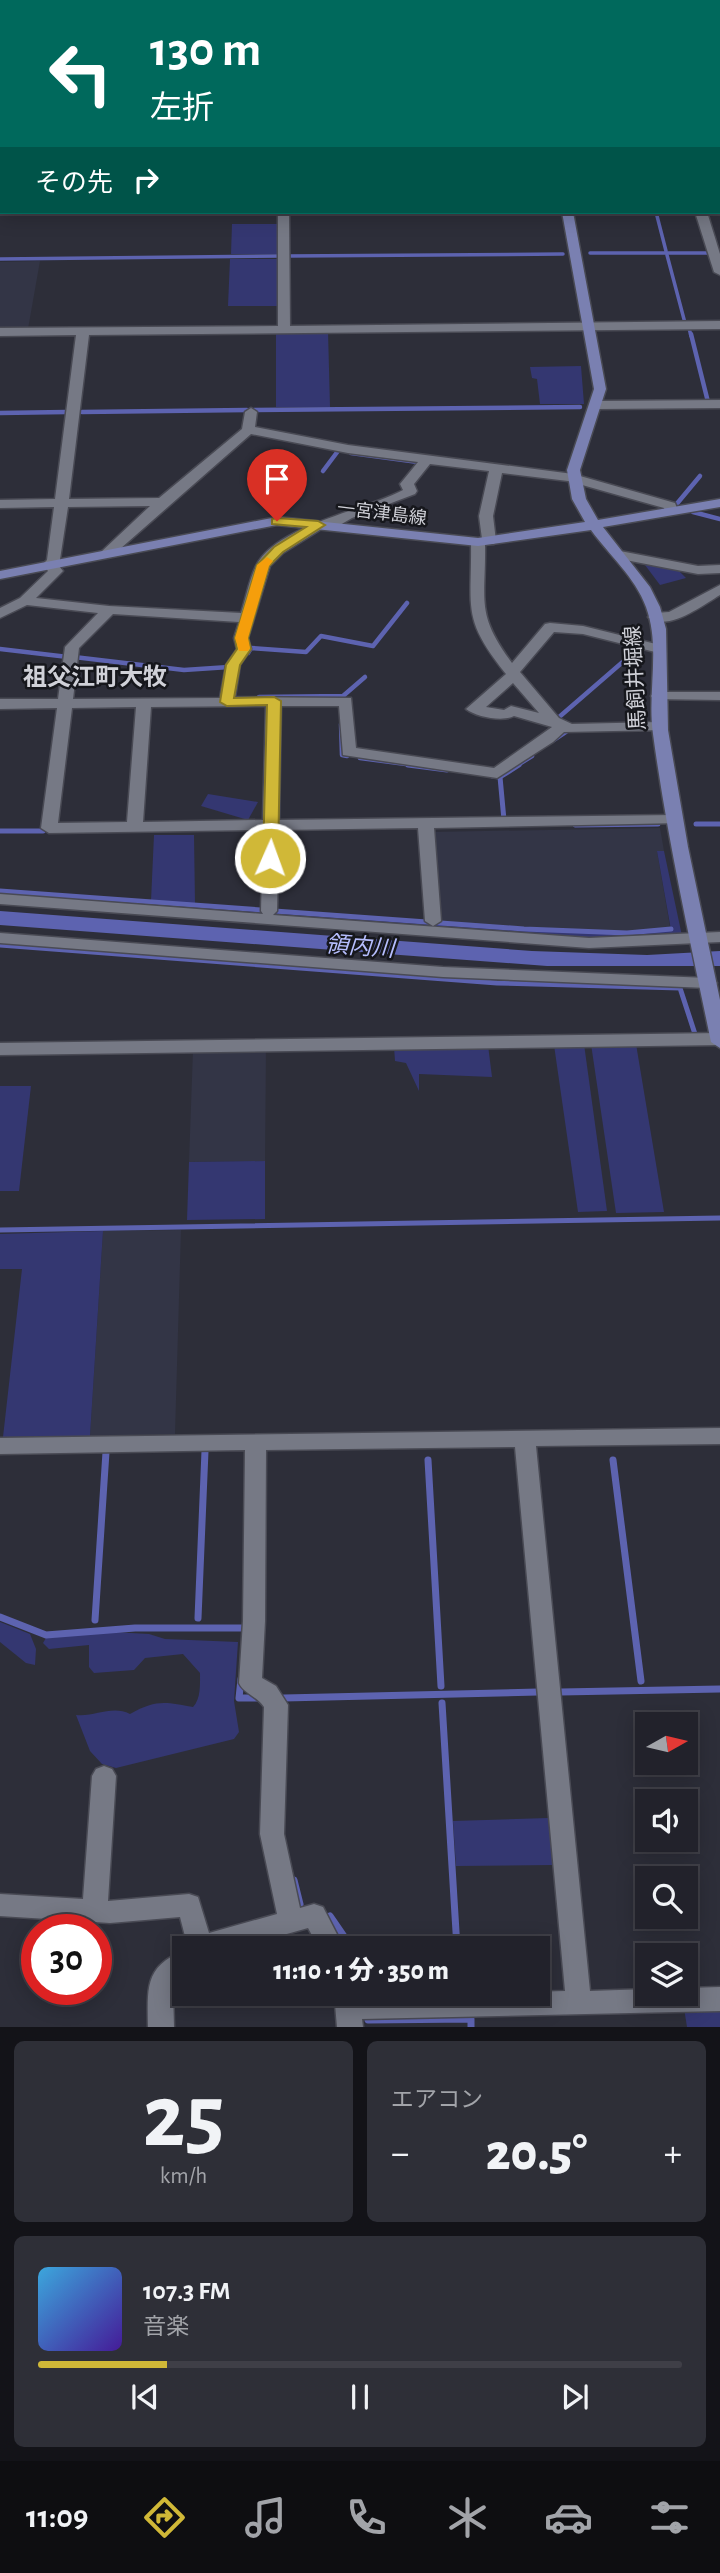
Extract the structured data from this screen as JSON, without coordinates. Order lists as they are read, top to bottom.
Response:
{
  "streets": {
    "main road": ["一宮津島線", "馬飼井堀線"]
  },
  "crossings": [
    ["一宮津島線", "馬飼井堀線"]
  ],
  "districts": ["祖父江町大牧"],
  "water": ["領内川"],
  "north": "right",
  "page": {
    "turn": ["130 m", "左折"],
    "then": "その先",
    "limit": "30",
    "trip": "11:10 · 1 分 · 350 m",
    "tile": [
      ["25", "km/h"],
      "エアコン"
    ],
    "heat": ["−", "20.5°", "+"],
    "song": ["107.3 FM", "音楽"],
    "tabs": "11:09"
  }
}
